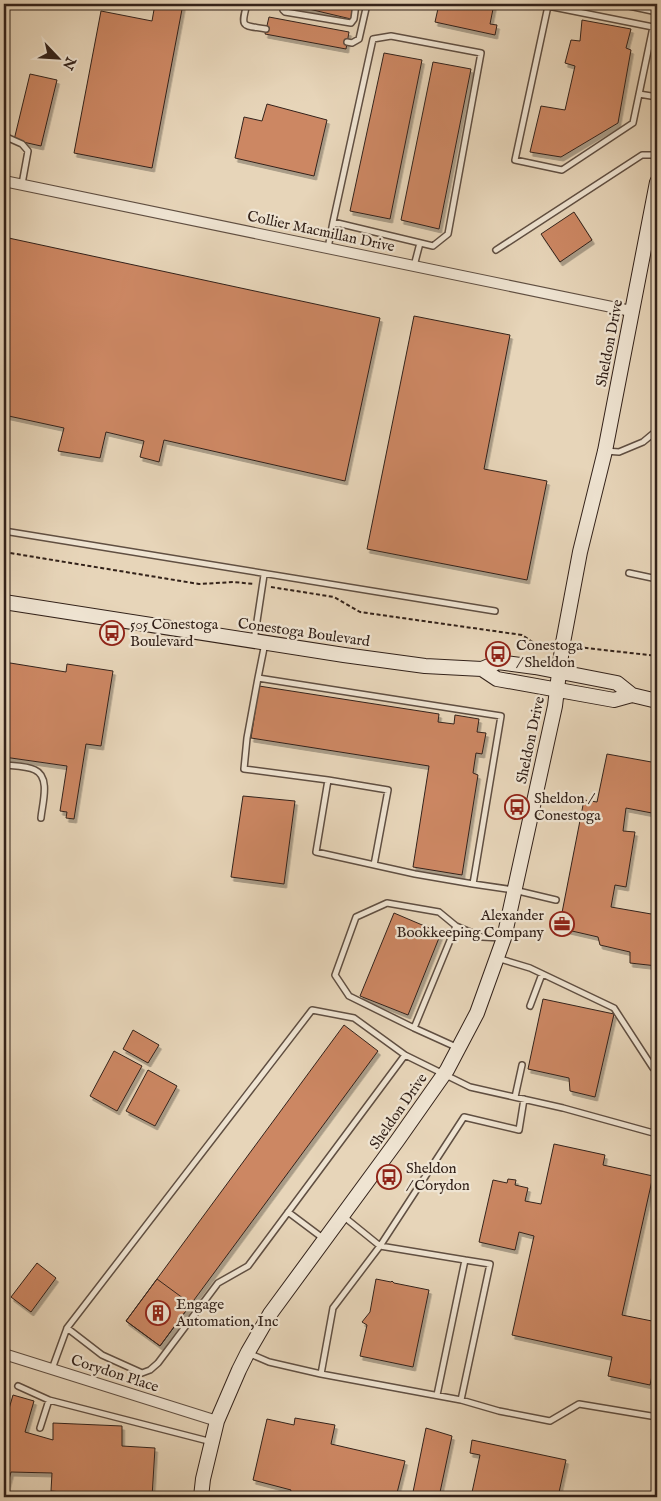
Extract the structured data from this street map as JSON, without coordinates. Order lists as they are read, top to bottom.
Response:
{
  "streets": {
    "street": [
      "Collier Macmillan Drive",
      "Sheldon Drive",
      "Conestoga Boulevard",
      "Corydon Place"
    ]
  },
  "crossings": [
    ["Collier Macmillan Drive", "Sheldon Drive"],
    ["Sheldon Drive", "Conestoga Boulevard"],
    ["Sheldon Drive", "Corydon Place"]
  ],
  "places": {
    "bus stop": [
      "505 Conestoga Boulevard",
      "Conestoga / Sheldon",
      "Sheldon / Conestoga",
      "Sheldon / Corydon"
    ],
    "office": ["Alexander Bookkeeping Company"],
    "building": ["Engage Automation, Inc"]
  },
  "north": "bottom right"
}
